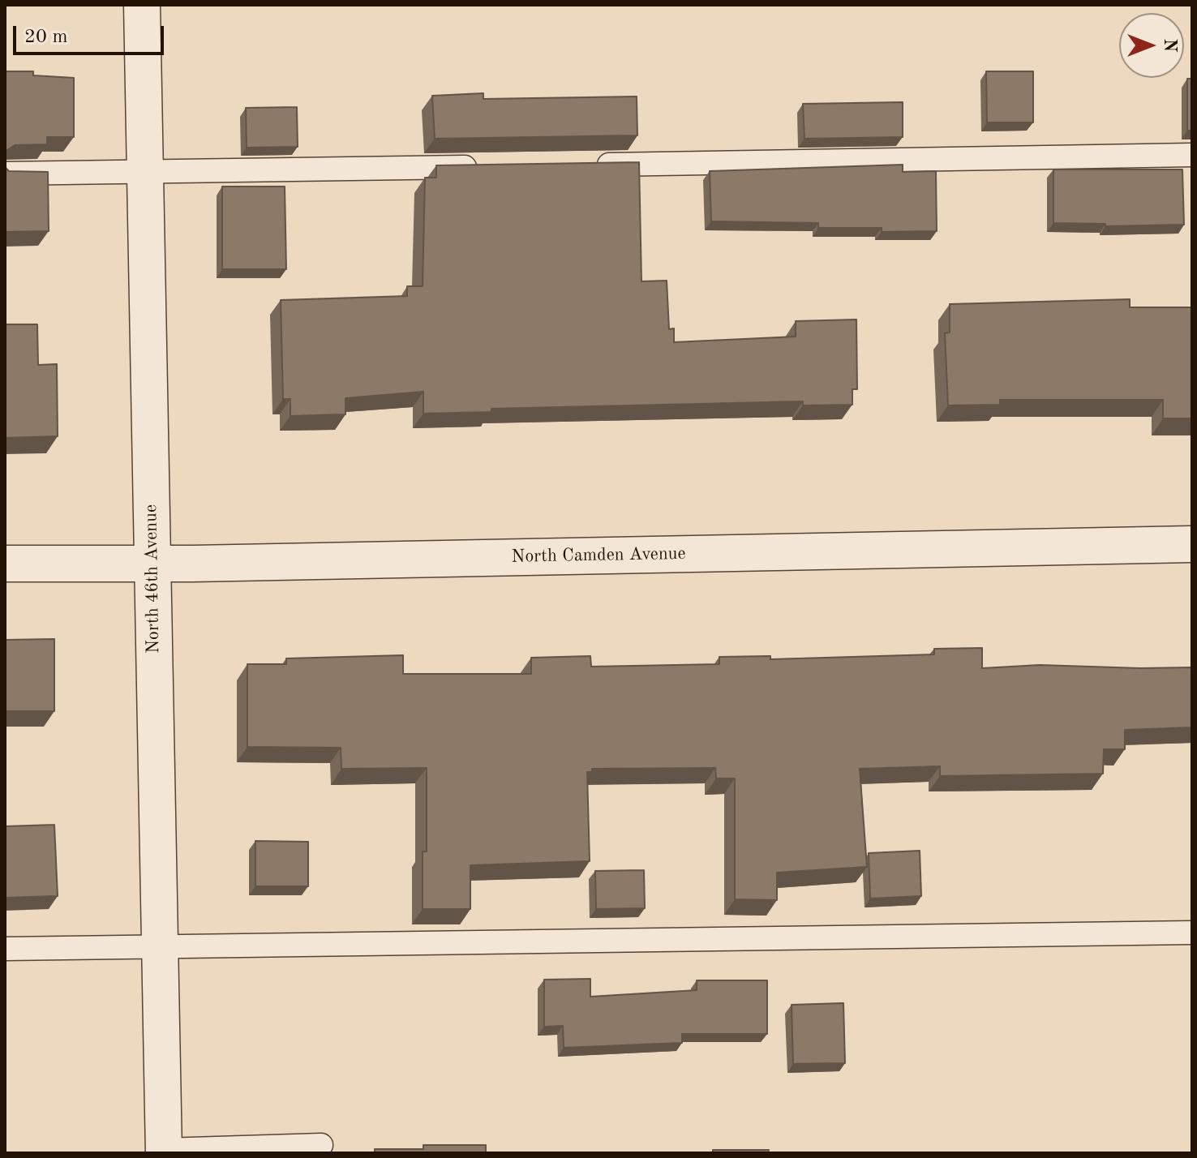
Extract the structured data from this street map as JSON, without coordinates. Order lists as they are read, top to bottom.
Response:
{
  "streets": {
    "street": ["North Camden Avenue", "North 46th Avenue"]
  },
  "crossings": [
    ["North Camden Avenue", "North 46th Avenue"]
  ],
  "scale_bar": "20 m",
  "north": "right"
}
